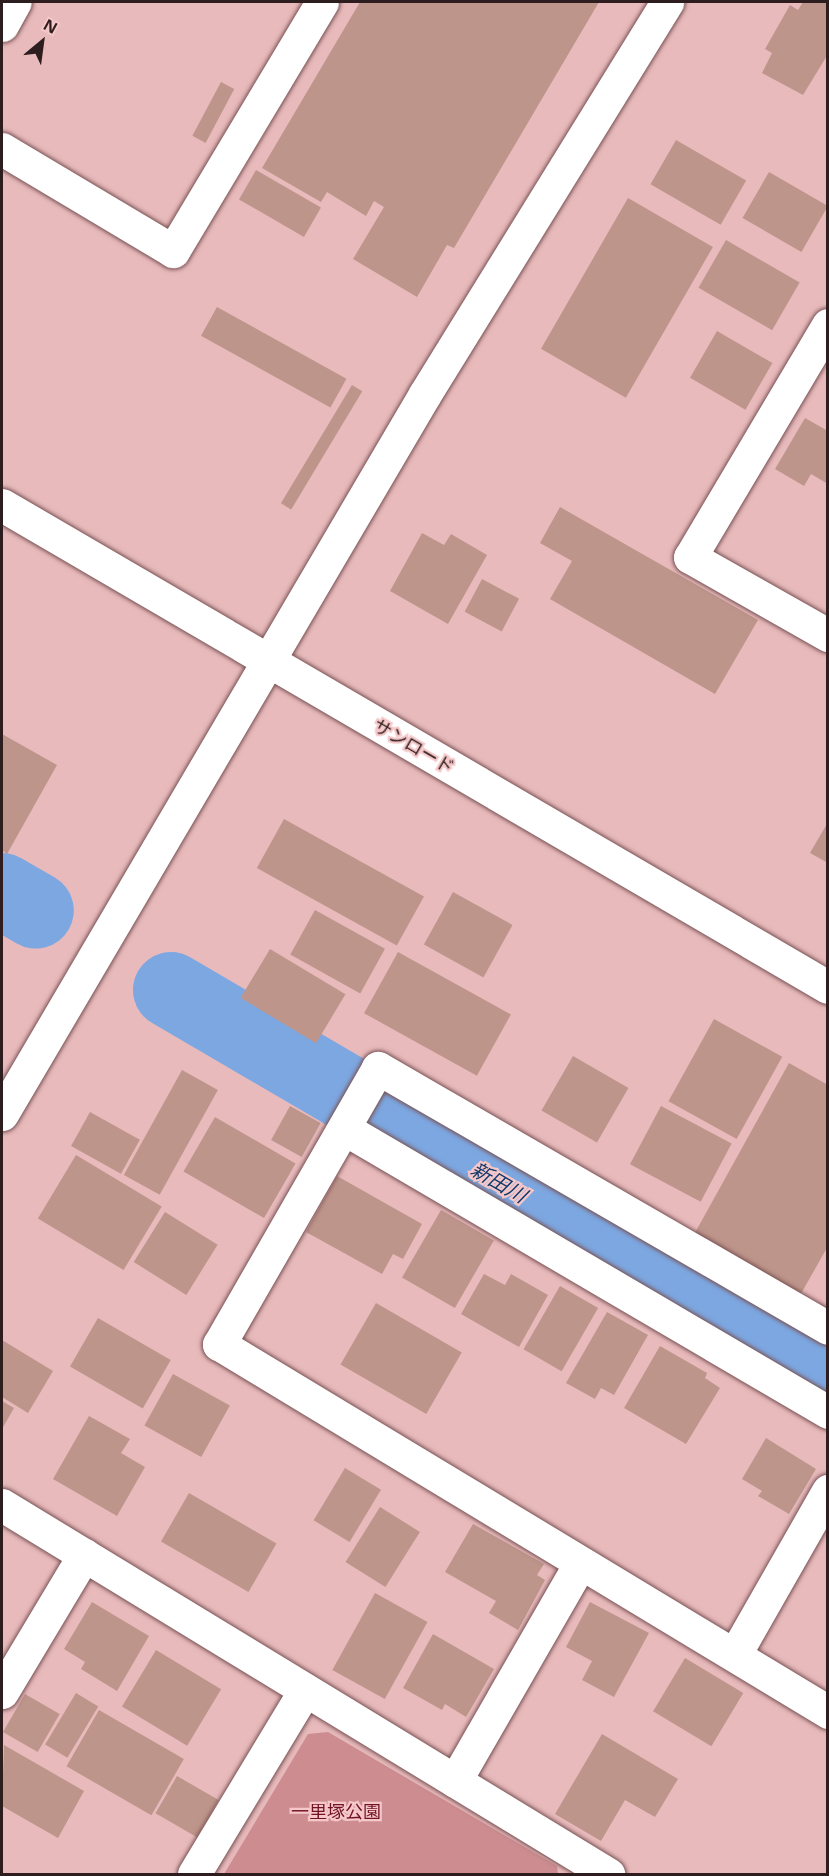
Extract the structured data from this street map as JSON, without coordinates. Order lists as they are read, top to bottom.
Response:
{
  "streets": {
    "street": ["サンロード"]
  },
  "water": ["新田川"],
  "parks": ["一里塚公園"],
  "north": "top right"
}
